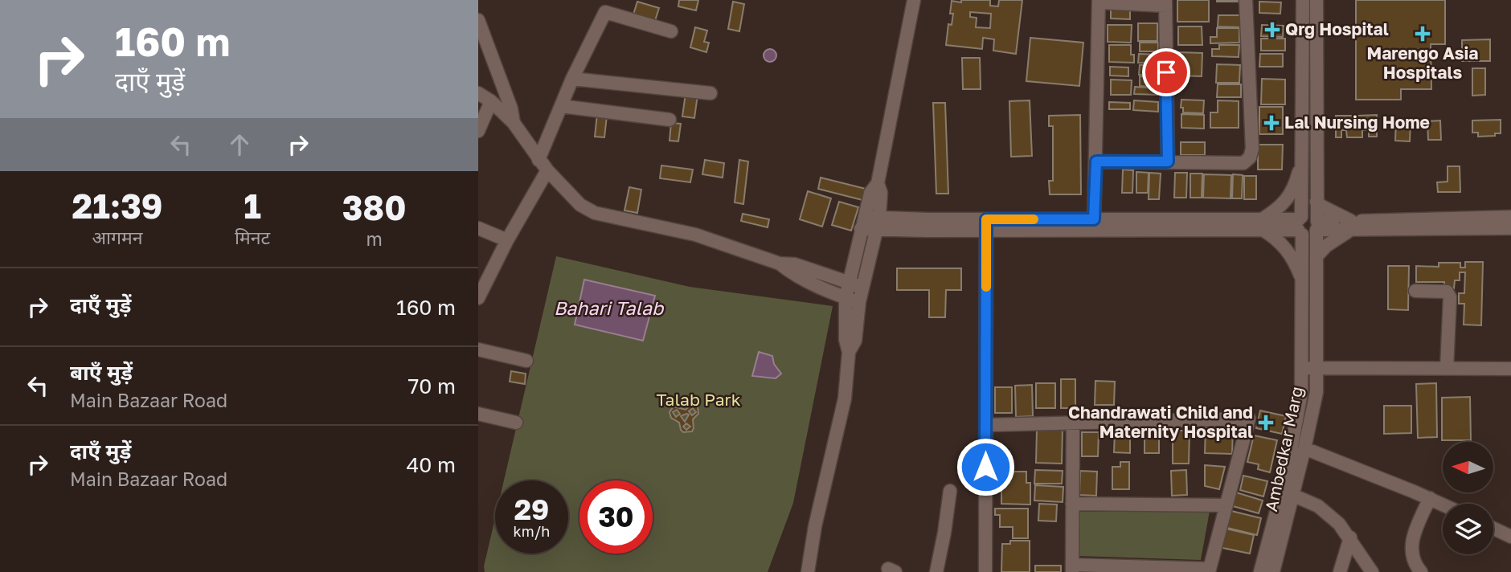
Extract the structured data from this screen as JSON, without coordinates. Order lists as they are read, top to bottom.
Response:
{
  "streets": {
    "street": ["Ambedkar Marg"]
  },
  "water": ["Bahari Talab"],
  "parks": ["Talab Park"],
  "places": {
    "health": [
      "Qrg Hospital",
      "Marengo Asia Hospitals",
      "Lal Nursing Home",
      "Chandrawati Child and Maternity Hospital"
    ]
  },
  "north": "left",
  "page": {
    "turn": ["160 m", "दाएँ मुड़ें"],
    "eta": [
      "21:39",
      "आगमन",
      "1",
      "मिनट",
      "380",
      "m"
    ],
    "list": [
      {
        "name": "दाएँ मुड़ें",
        "value": "160 m"
      },
      {
        "name": "बाएँ मुड़ें",
        "note": "Main Bazaar Road",
        "value": "70 m"
      },
      {
        "name": "दाएँ मुड़ें",
        "note": "Main Bazaar Road",
        "value": "40 m"
      }
    ],
    "speed": "29 km/h",
    "limit": "30"
  }
}
